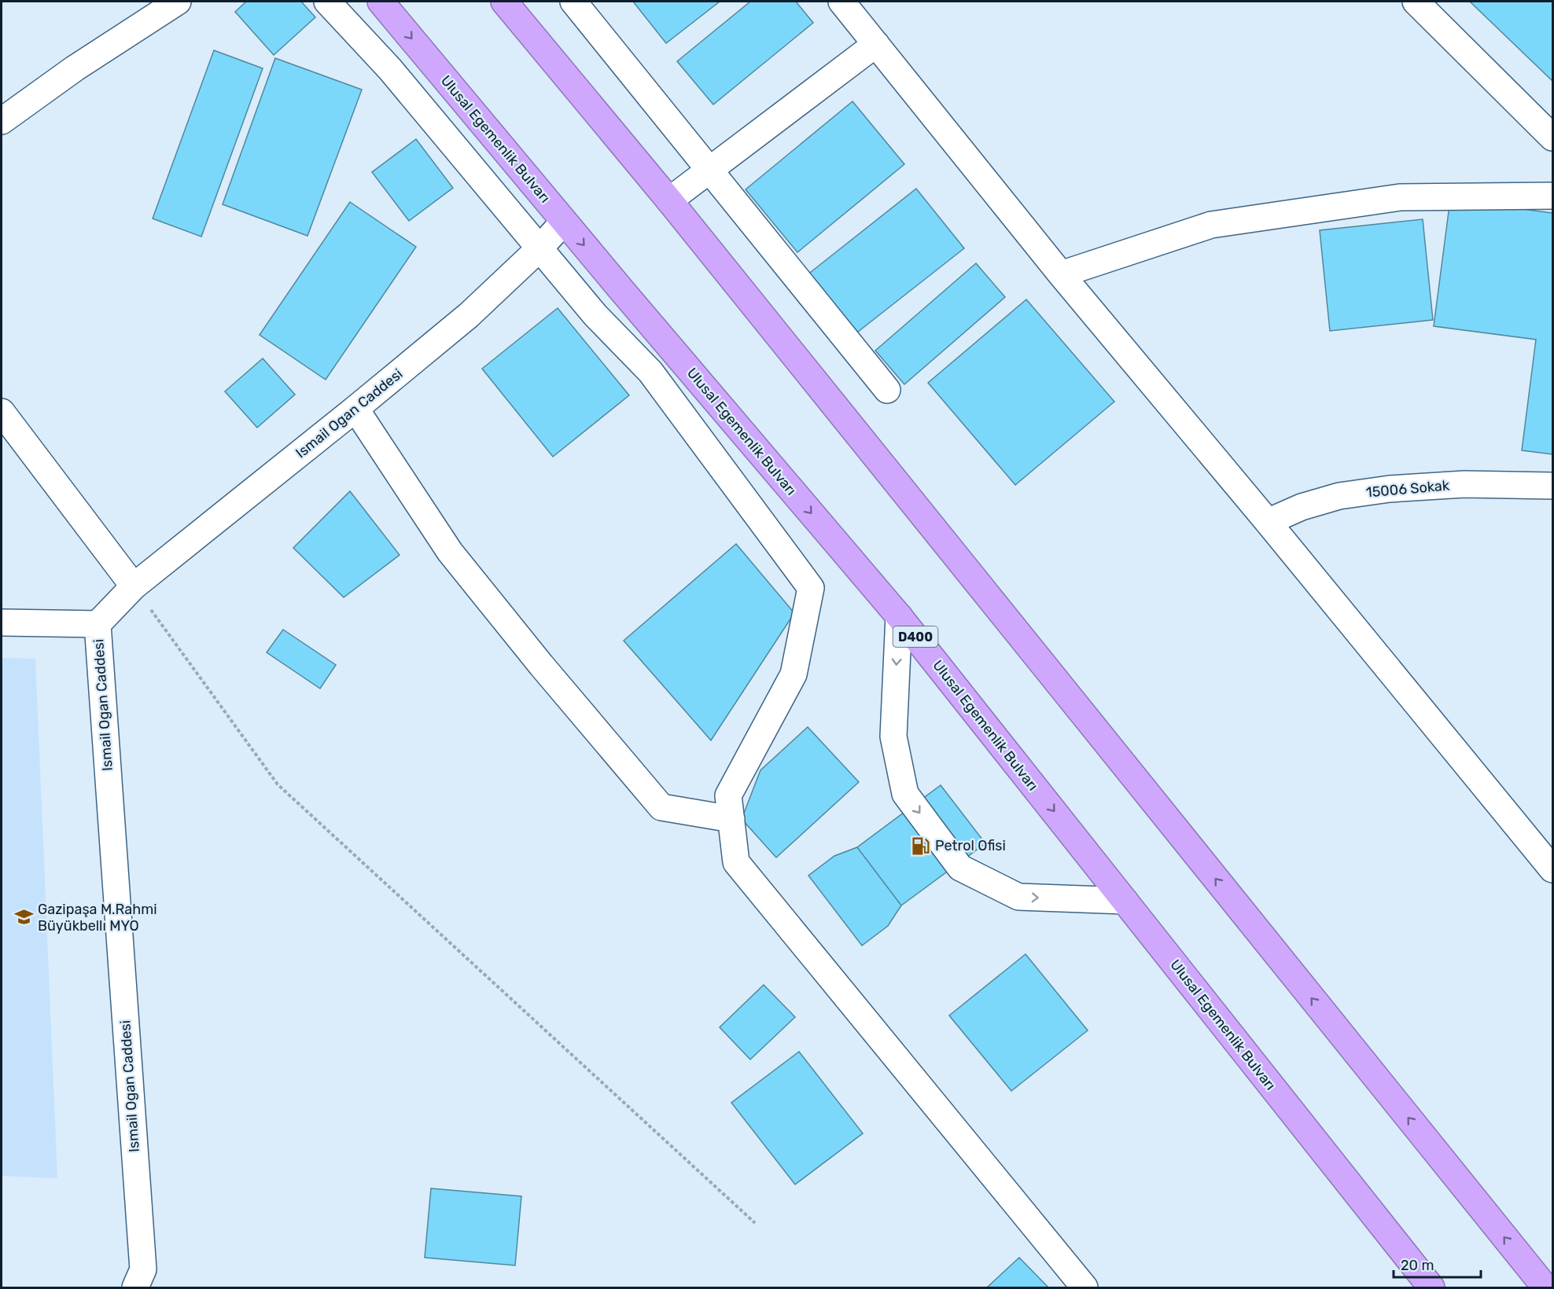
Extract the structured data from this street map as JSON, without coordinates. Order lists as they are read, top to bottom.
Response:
{
  "streets": {
    "highway": ["Ulusal Egemenlik Bulvarı", "D400"],
    "street": ["Ismail Ogan Caddesi", "15006 Sokak"]
  },
  "crossings": [
    ["Ulusal Egemenlik Bulvarı", "Ismail Ogan Caddesi"]
  ],
  "places": {
    "fuel station": ["Petrol Ofisi"],
    "school or university": ["Gazipaşa M.Rahmi Büyükbellı MYO"]
  },
  "scale_bar": "20 m"
}
